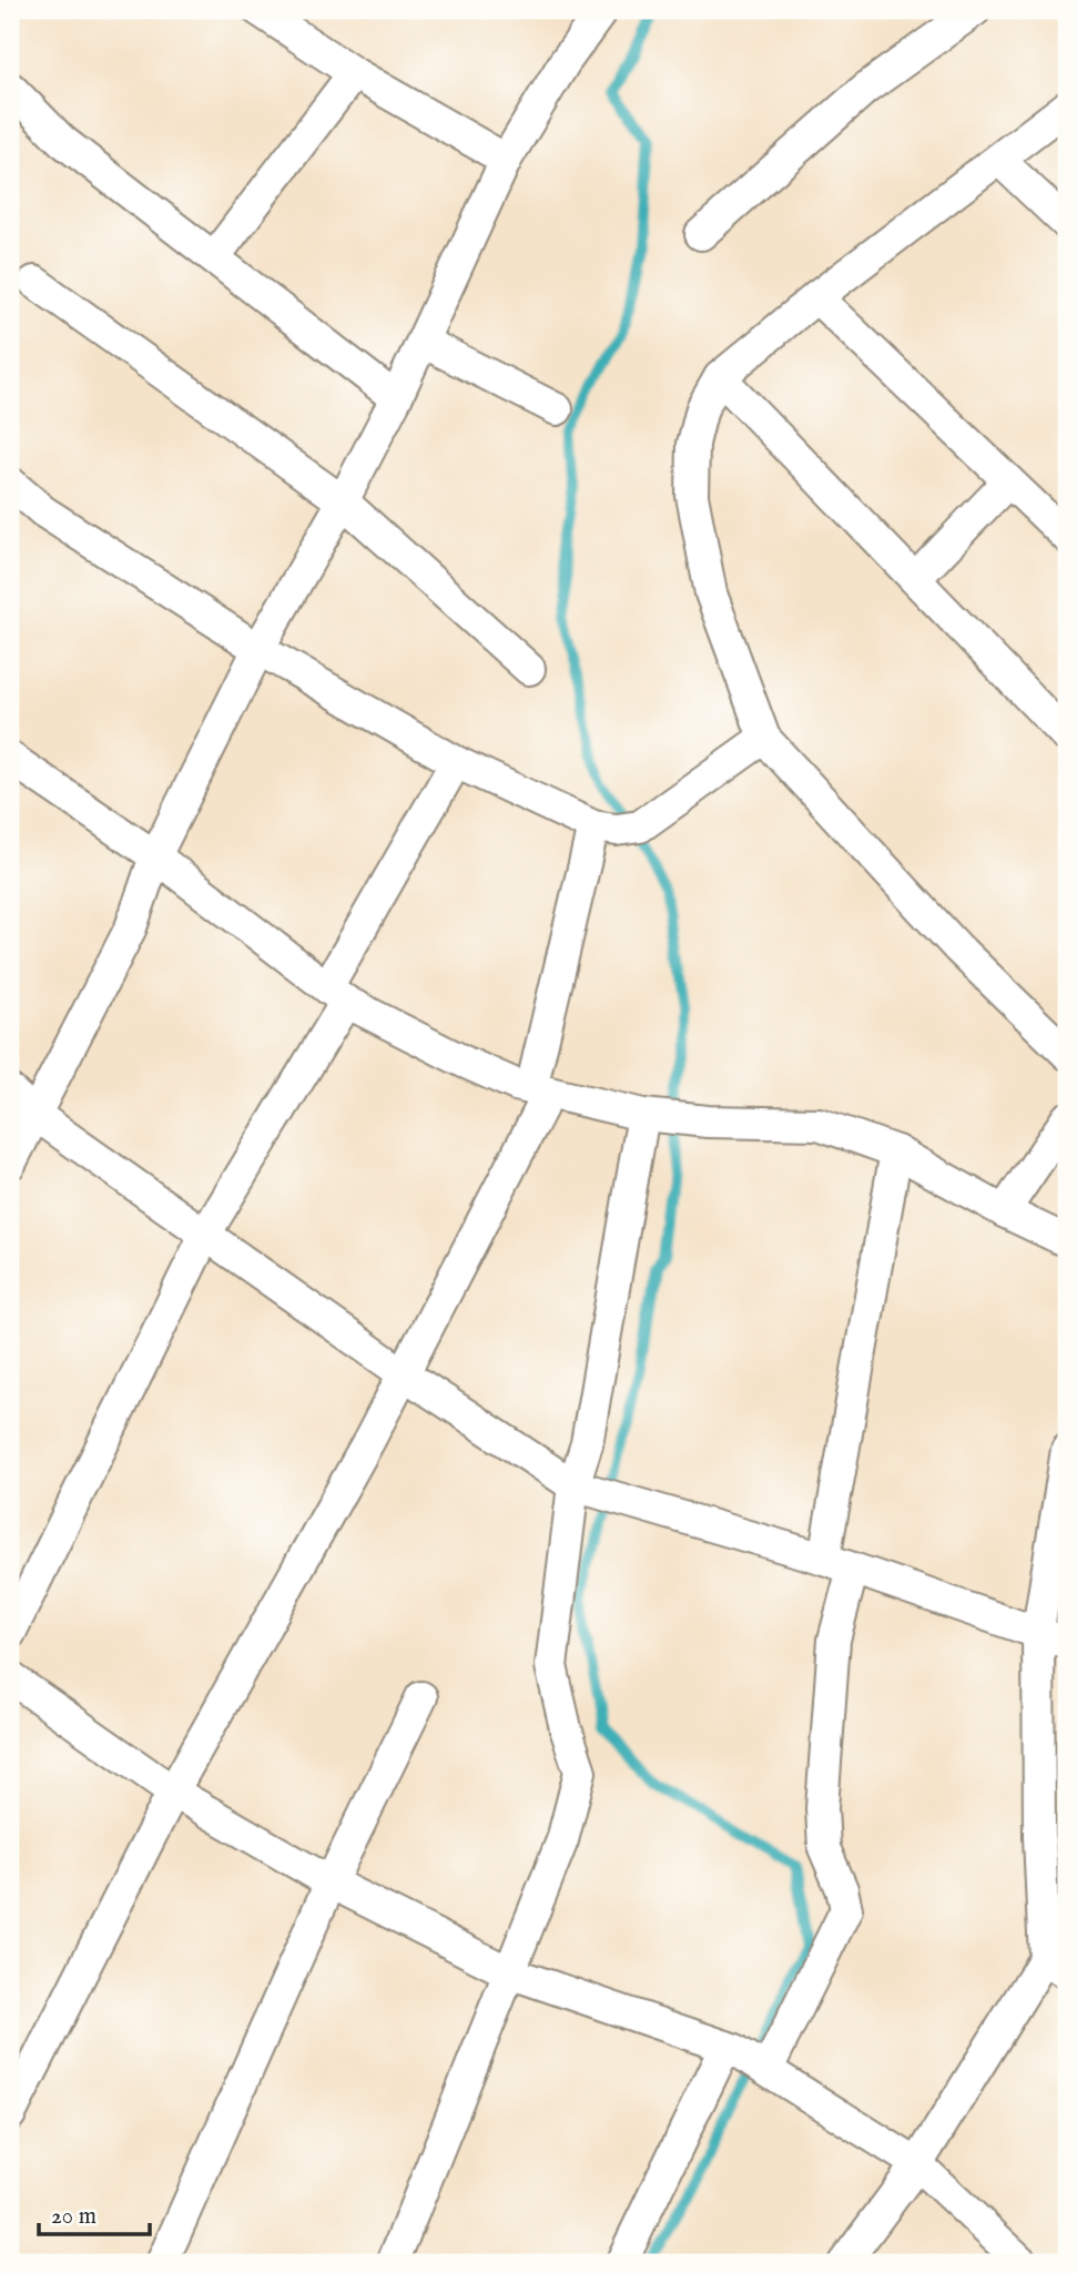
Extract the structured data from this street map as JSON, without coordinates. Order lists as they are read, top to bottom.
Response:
{
  "scale_bar": "20 m"
}
